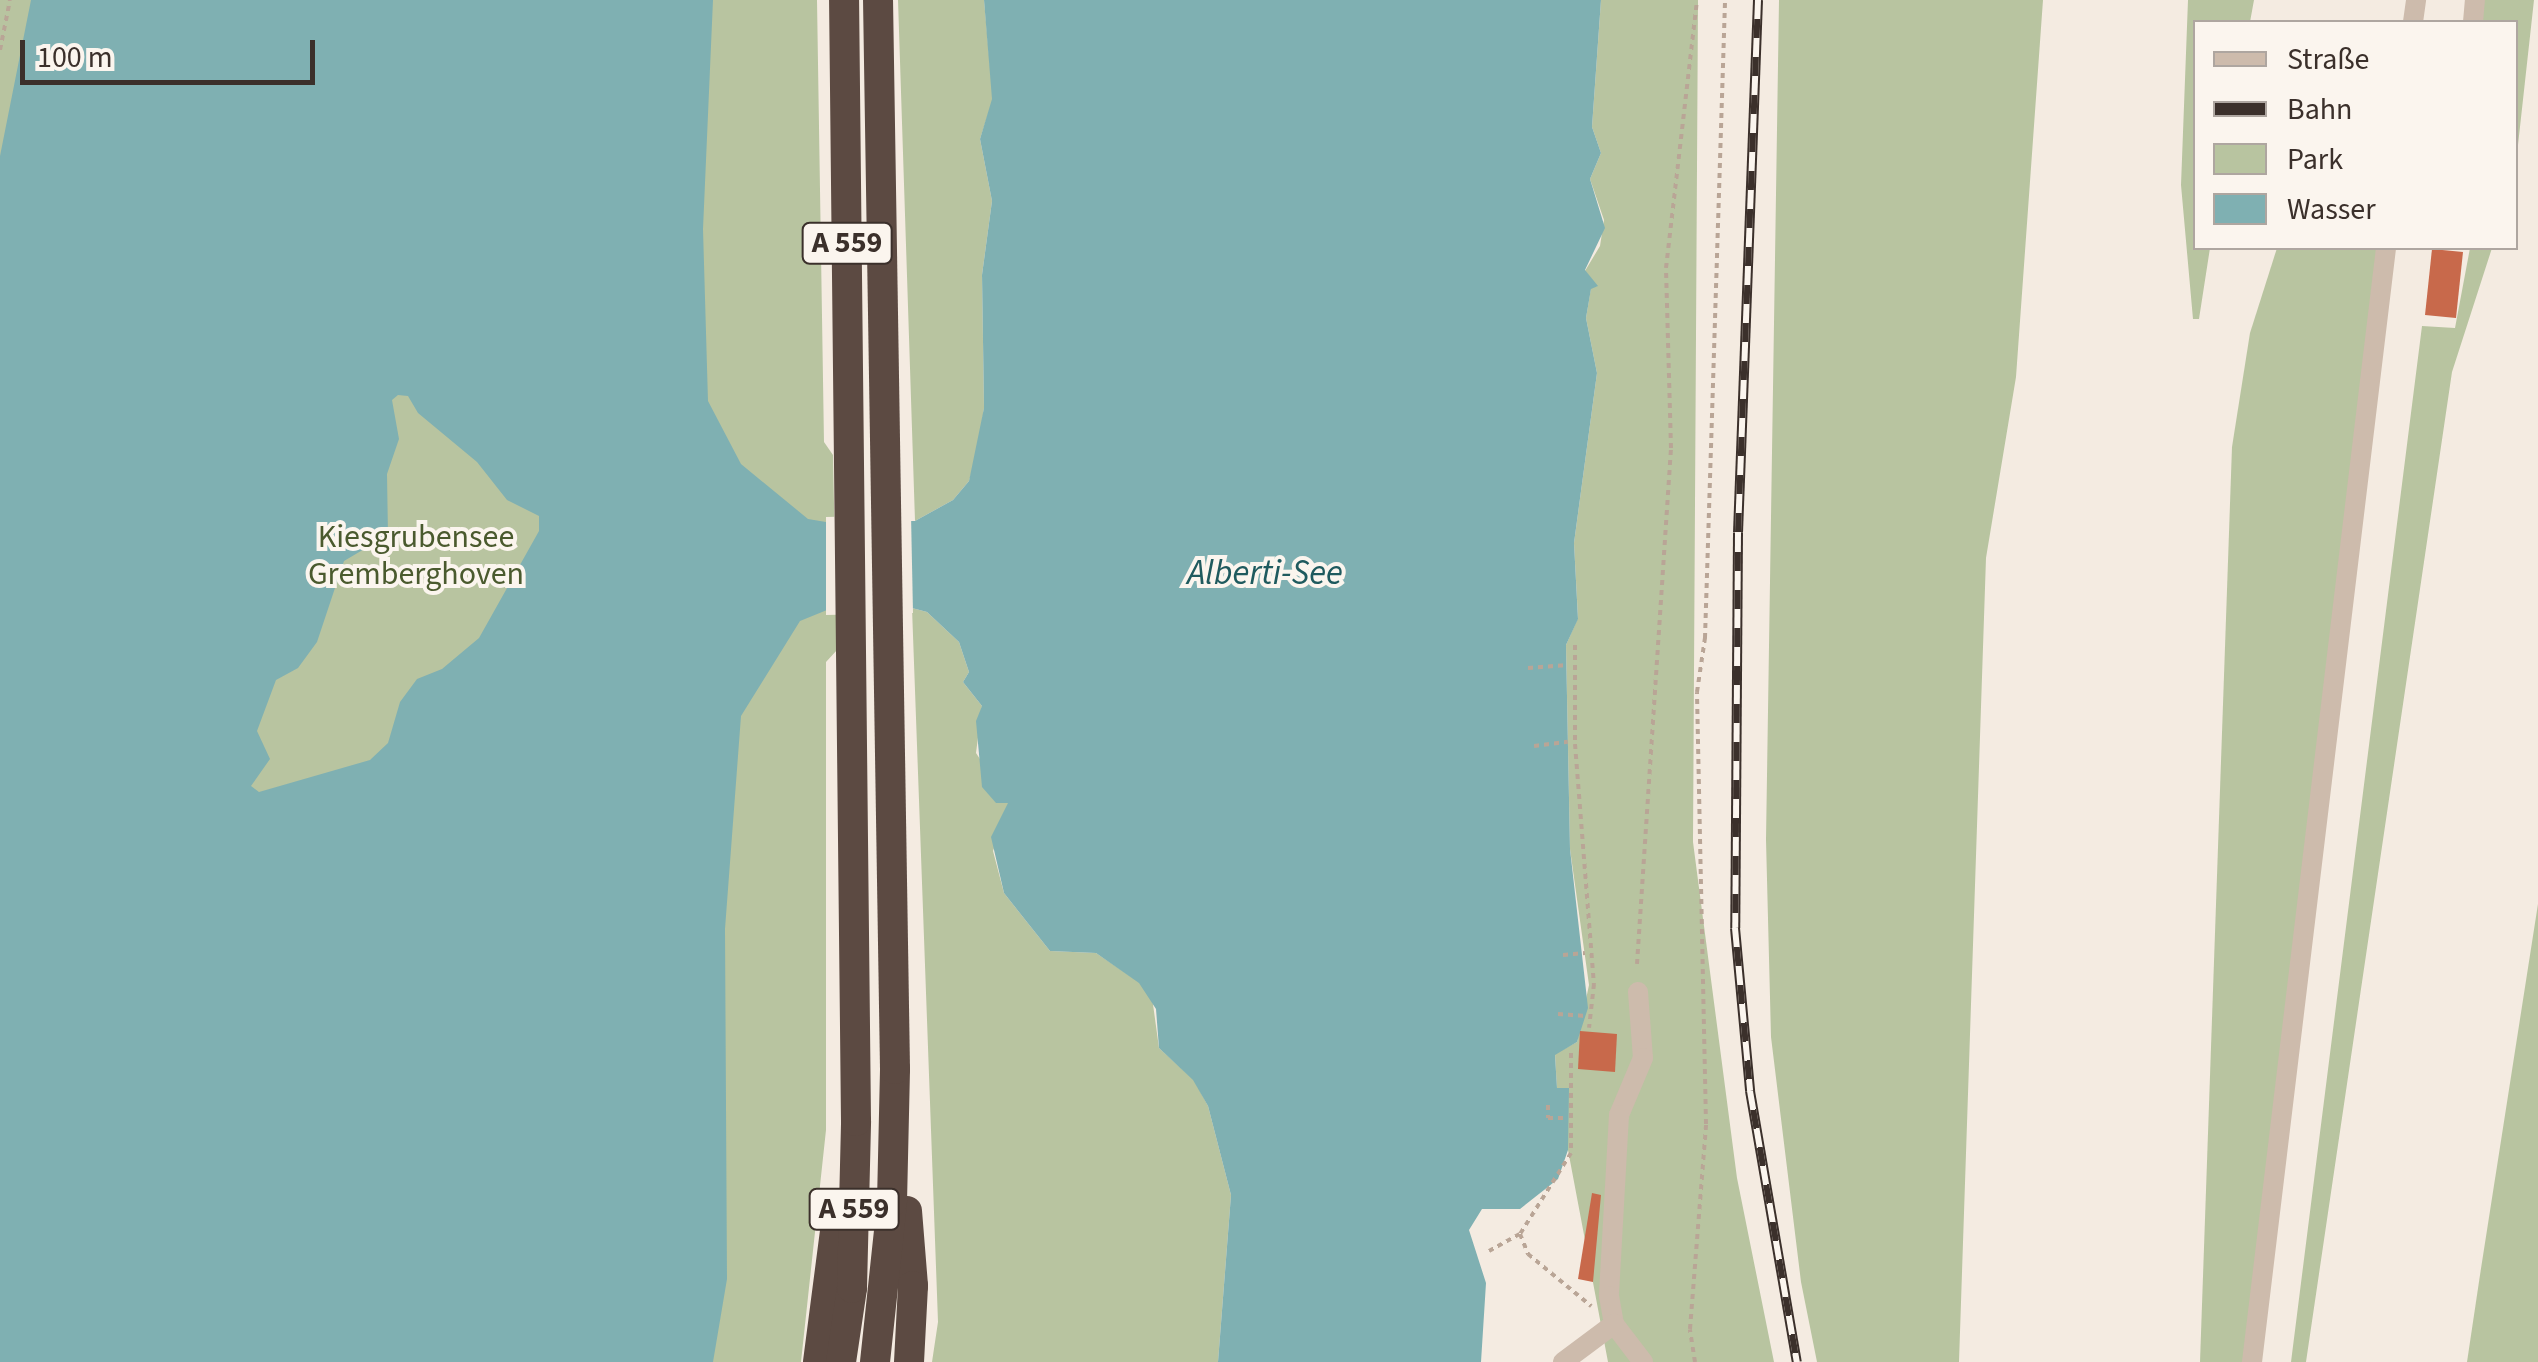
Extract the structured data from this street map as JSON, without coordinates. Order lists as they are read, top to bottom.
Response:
{
  "streets": {
    "highway": ["A 559"]
  },
  "water": ["Alberti-See"],
  "parks": ["Kiesgrubensee Gremberghoven"],
  "legend": [
    "Straße",
    "Bahn",
    "Park",
    "Wasser"
  ],
  "scale_bar": "100 m"
}
